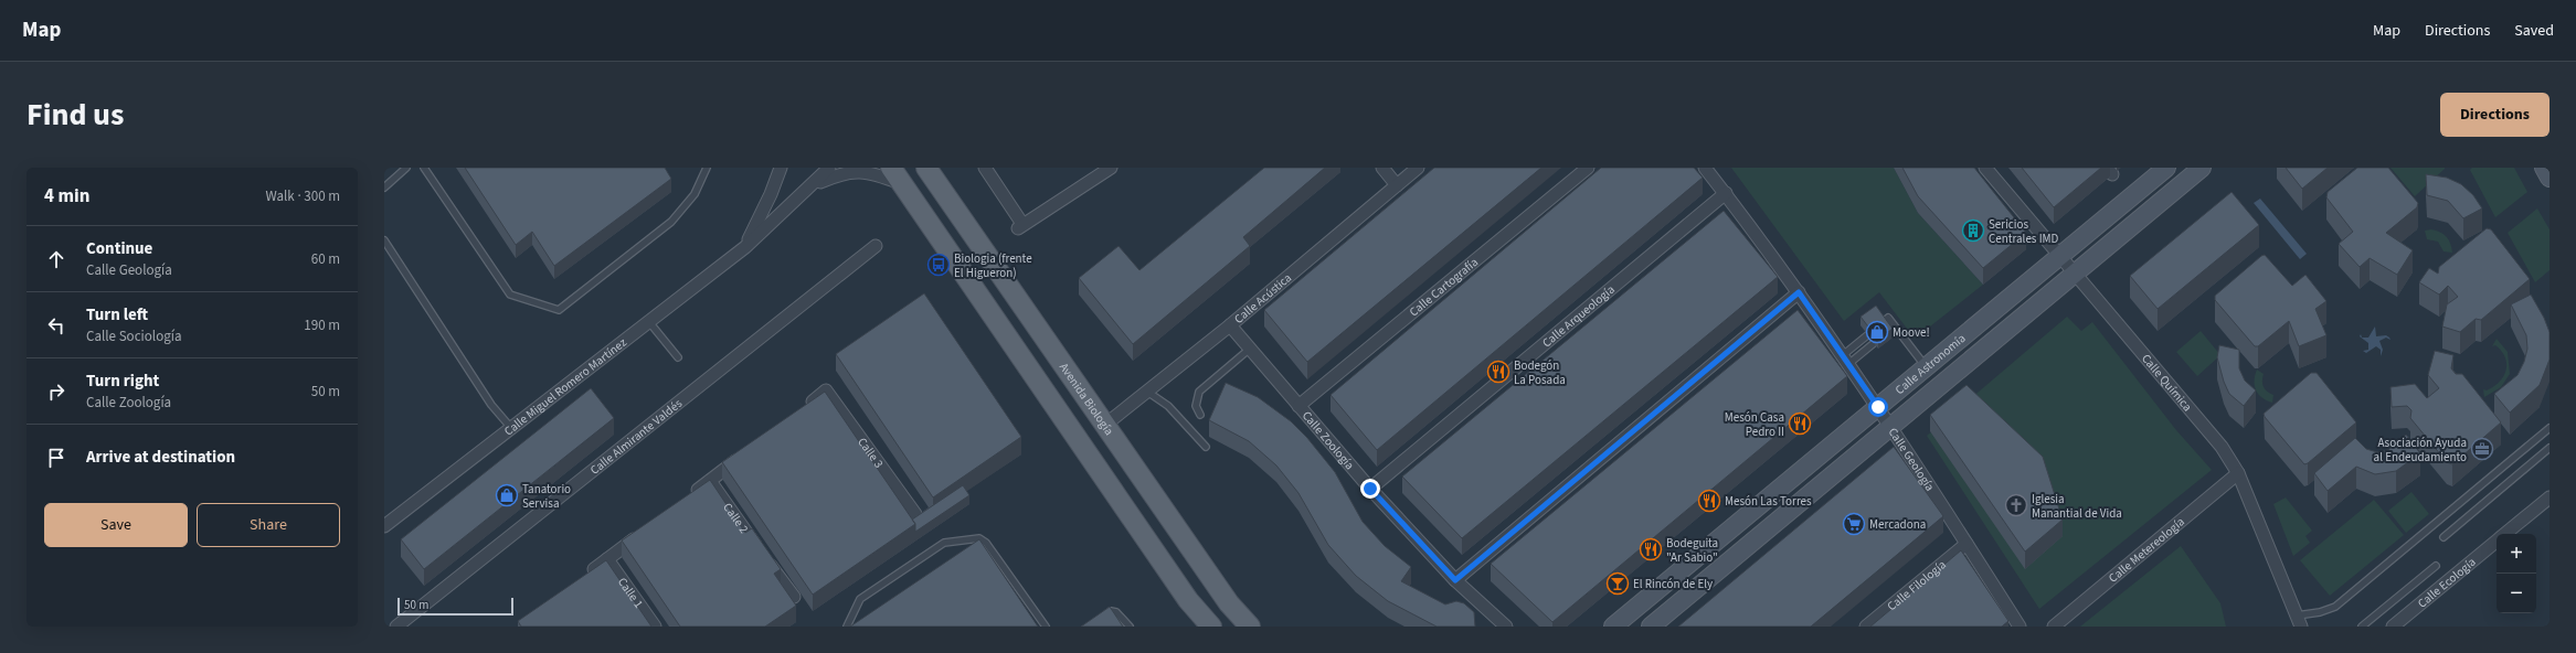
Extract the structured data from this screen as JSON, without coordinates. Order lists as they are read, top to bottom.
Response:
{
  "streets": {
    "main road": ["Avenida Biología"],
    "street": [
      "Calle Cartografía",
      "Calle Acústica",
      "Calle Arqueología",
      "Calle Astronomía",
      "Calle Química",
      "Calle Miguel Romero Martínez",
      "Calle Almirante Valdés",
      "Calle Zoología",
      "Calle 3",
      "Calle Geología",
      "Calle 2",
      "Calle Metereología",
      "Calle Ecología",
      "Calle Filología",
      "Calle 1"
    ]
  },
  "crossings": [
    ["Calle Cartografía", "Calle Zoología"],
    ["Calle Acústica", "Avenida Biología"],
    ["Calle Acústica", "Calle Zoología"],
    ["Calle Arqueología", "Calle Zoología"],
    ["Calle Arqueología", "Calle Geología"],
    ["Calle Astronomía", "Calle Química"],
    ["Calle Astronomía", "Calle Geología"],
    ["Calle Química", "Calle Metereología"],
    ["Calle Geología", "Calle Filología"]
  ],
  "places": {
    "building": ["Sericios Centrales IMD"],
    "bus stop": ["Biologia (frente El Higueron)"],
    "shop": ["Moove!", "Tanatorio Servisa"],
    "restaurant": [
      "Bodegón La Posada",
      "Mesón Casa Pedro II",
      "Mesón Las Torres",
      "Bodeguita \"Ar Sabio\""
    ],
    "office": ["Asociación Ayuda al Endeudamiento"],
    "church": ["Iglesia Manantial de Vida"],
    "supermarket": ["Mercadona"],
    "bar": ["El Rincón de Ely"]
  },
  "scale_bar": "50 m",
  "page": {
    "header": "Map",
    "nav": ["Map", "Directions", "Saved"],
    "title": "Find us",
    "buttons": [
      "Directions",
      ["Save", "Share"]
    ],
    "heading": ["4 min", "Walk · 300 m"],
    "list": [
      ["Continue", "Calle Geología", "60 m"],
      ["Turn left", "Calle Sociología", "190 m"],
      ["Turn right", "Calle Zoología", "50 m"],
      "Arrive at destination"
    ],
    "map_buttons": ["+", "−"],
    "scale": "50 m"
  }
}
